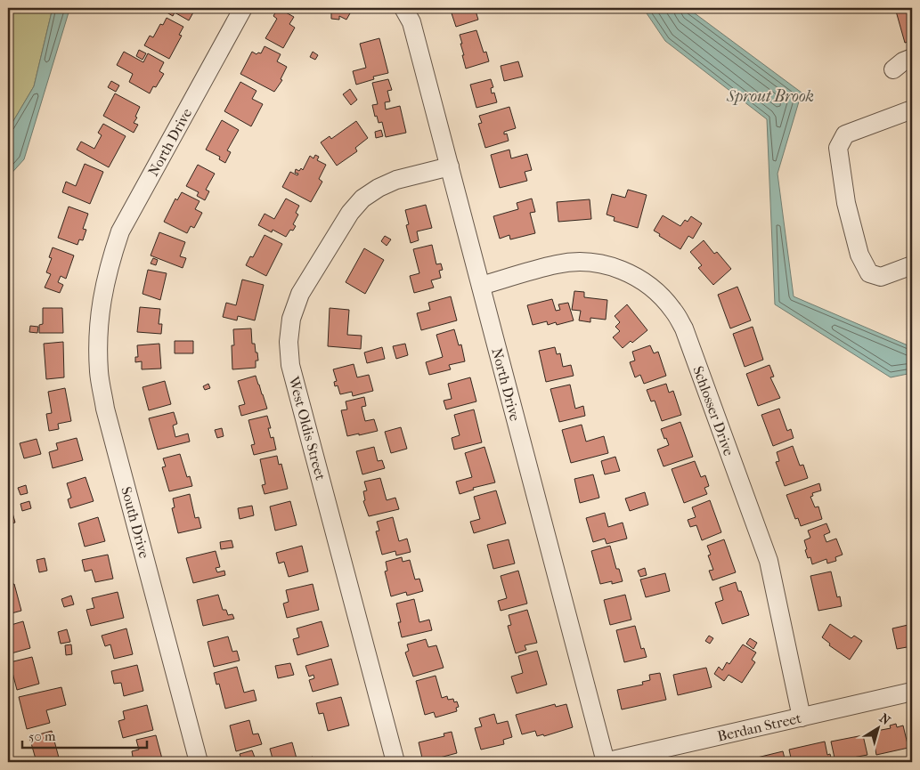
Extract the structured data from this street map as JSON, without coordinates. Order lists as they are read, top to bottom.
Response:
{
  "streets": {
    "street": [
      "North Drive",
      "Schlosser Drive",
      "West Oldis Street",
      "South Drive",
      "Berdan Street"
    ]
  },
  "crossings": [
    ["North Drive", "Schlosser Drive"],
    ["North Drive", "West Oldis Street"],
    ["North Drive", "South Drive"],
    ["North Drive", "Berdan Street"],
    ["Schlosser Drive", "Berdan Street"]
  ],
  "water": ["Sprout Brook"],
  "scale_bar": "50 m",
  "north": "top right"
}
